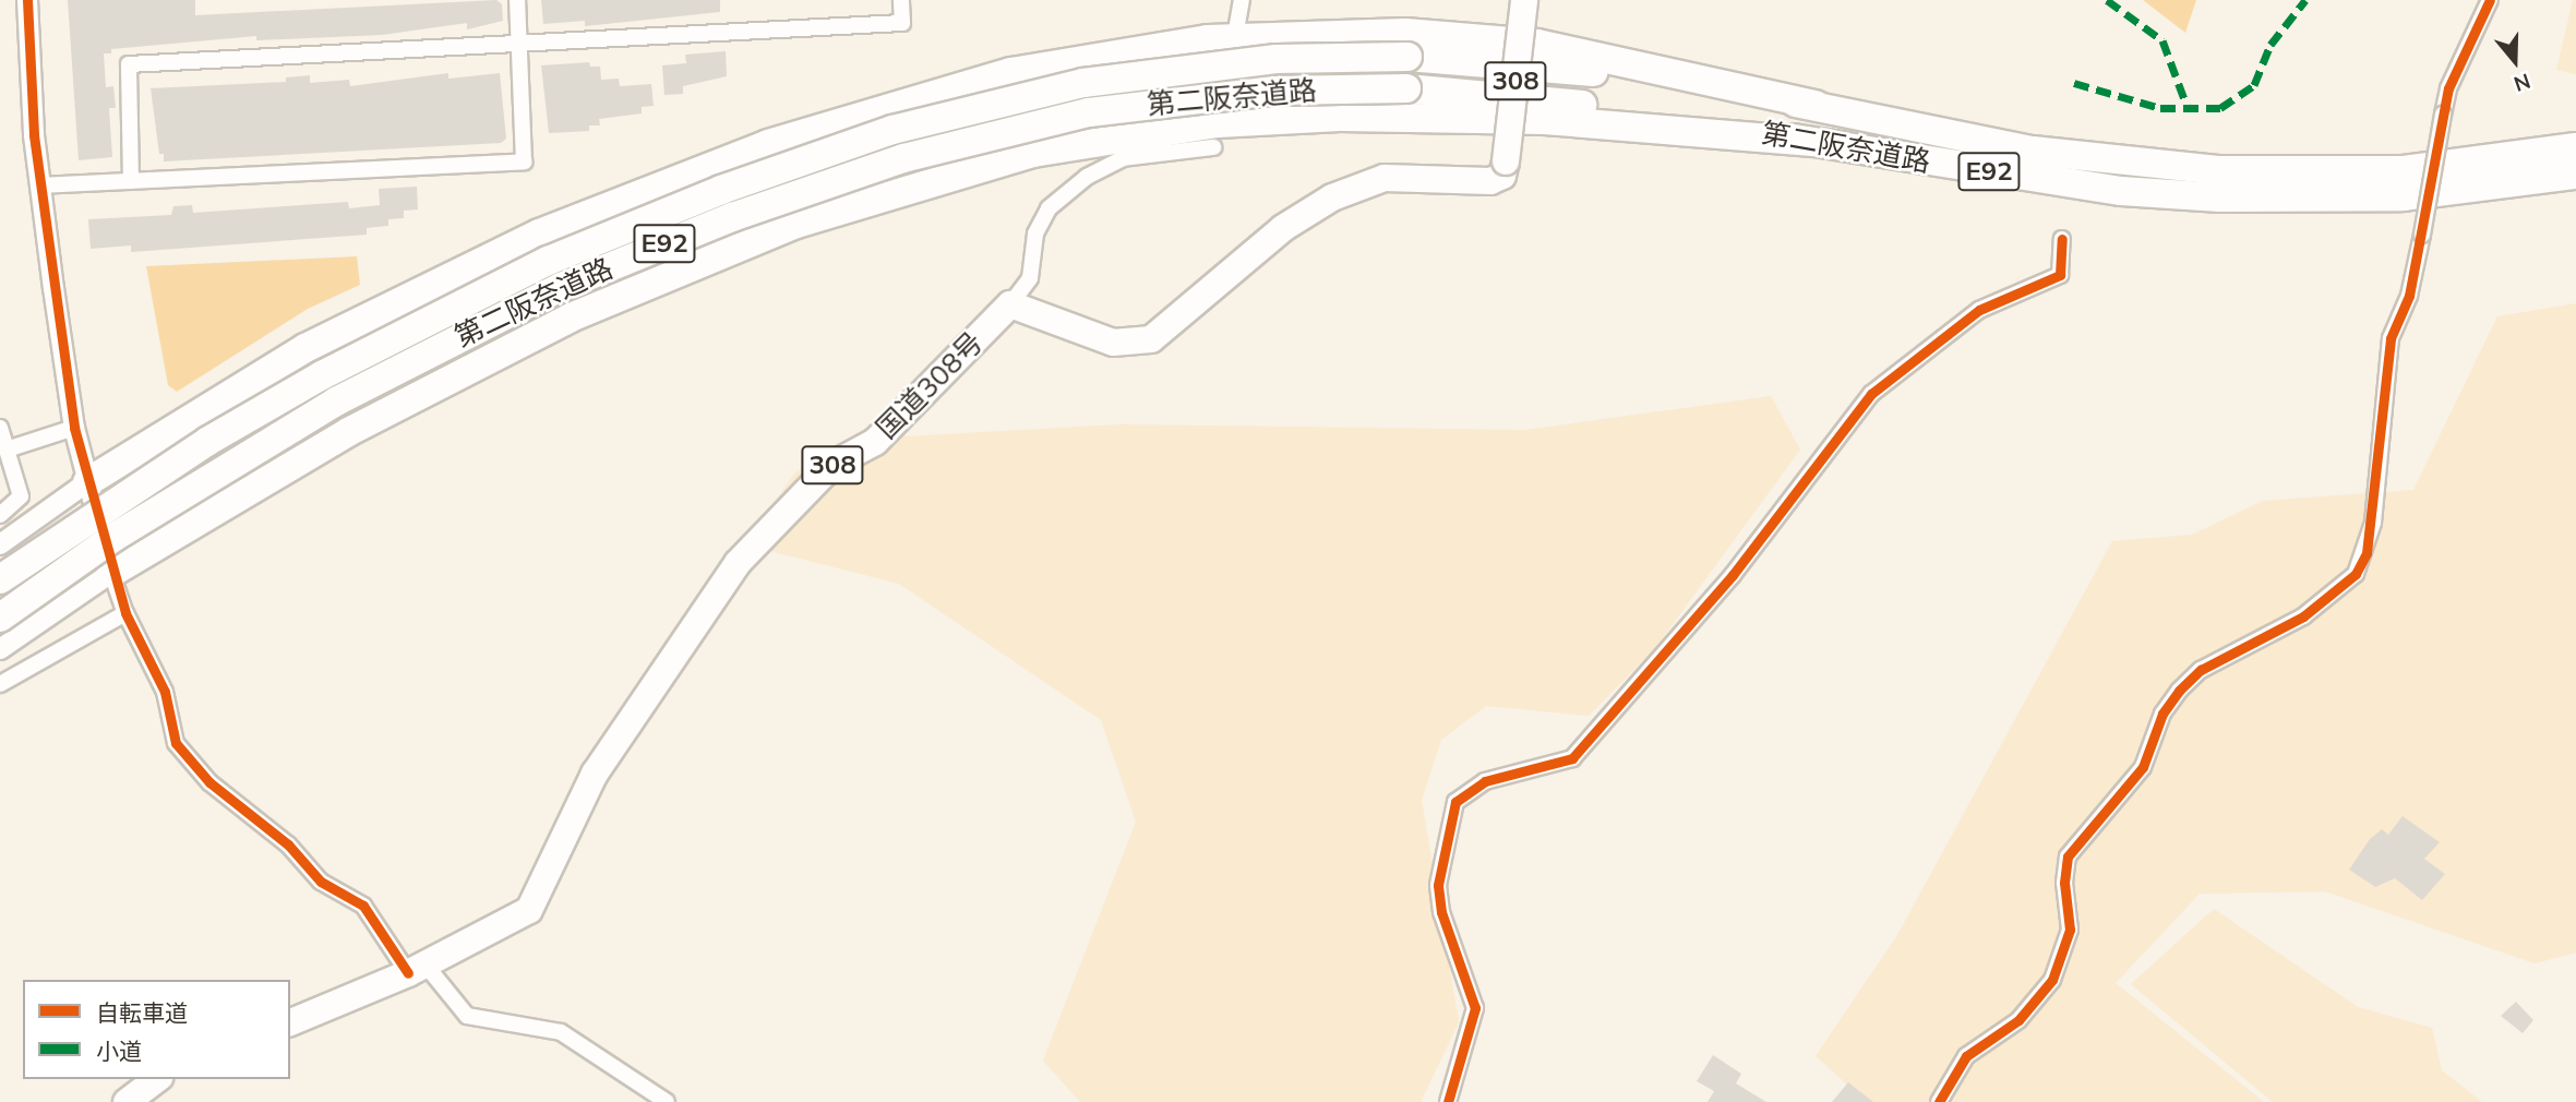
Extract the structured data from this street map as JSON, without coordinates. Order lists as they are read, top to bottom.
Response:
{
  "streets": {
    "highway": [
      "308",
      "第二阪奈道路",
      "E92",
      "国道308号"
    ]
  },
  "crossings": [
    ["308", "国道308号"]
  ],
  "legend": ["自転車道", "小道"],
  "north": "bottom"
}
